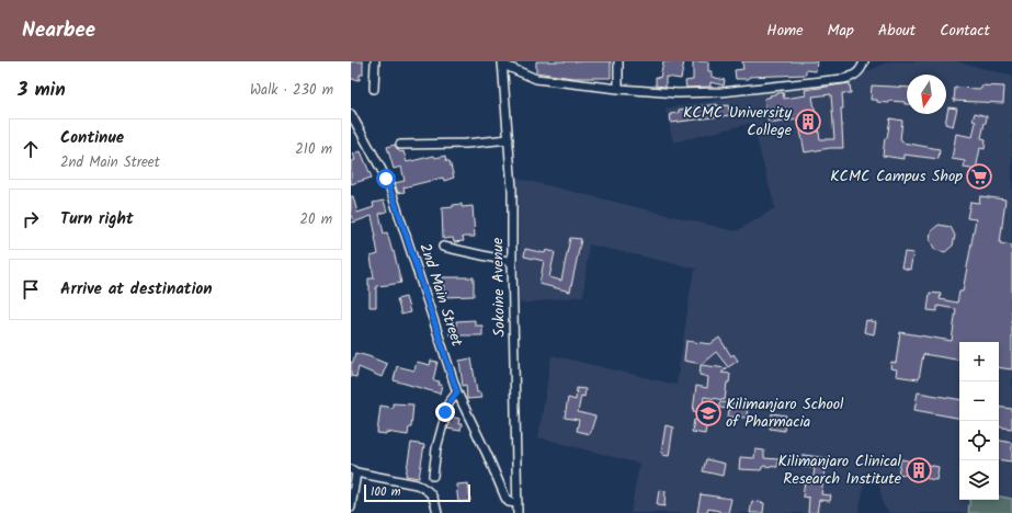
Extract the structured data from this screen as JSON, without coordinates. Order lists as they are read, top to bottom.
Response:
{
  "streets": {
    "street": ["Sokoine Avenue", "2nd Main Street"]
  },
  "crossings": [
    ["Sokoine Avenue", "2nd Main Street"]
  ],
  "places": {
    "building": ["KCMC University College", "Kilimanjaro Clinical Research Institute"],
    "supermarket": ["KCMC Campus Shop"],
    "school or university": ["Kilimanjaro School of Pharmacia"]
  },
  "scale_bar": "100 m",
  "north": "bottom",
  "page": {
    "header": "Nearbee",
    "nav": [
      "Home",
      "Map",
      "About",
      "Contact"
    ],
    "heading": ["3 min", "Walk · 230 m"],
    "list": [
      ["Continue", "2nd Main Street", "210 m"],
      ["Turn right", "20 m"],
      "Arrive at destination"
    ],
    "map_buttons": ["+", "−"],
    "scale": "100 m"
  }
}
